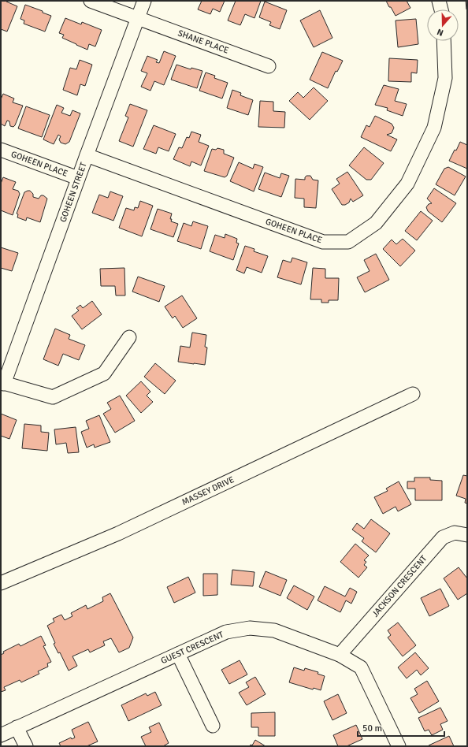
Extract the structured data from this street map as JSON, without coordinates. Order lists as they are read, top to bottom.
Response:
{
  "streets": {
    "street": [
      "SHANE PLACE",
      "GOHEEN PLACE",
      "GOHEEN STREET",
      "MASSEY DRIVE",
      "JACKSON CRESCENT",
      "GUEST CRESCENT"
    ]
  },
  "crossings": [
    ["SHANE PLACE", "GOHEEN STREET"],
    ["GOHEEN PLACE", "GOHEEN STREET"],
    ["JACKSON CRESCENT", "GUEST CRESCENT"]
  ],
  "scale_bar": "50 m",
  "north": "bottom"
}
